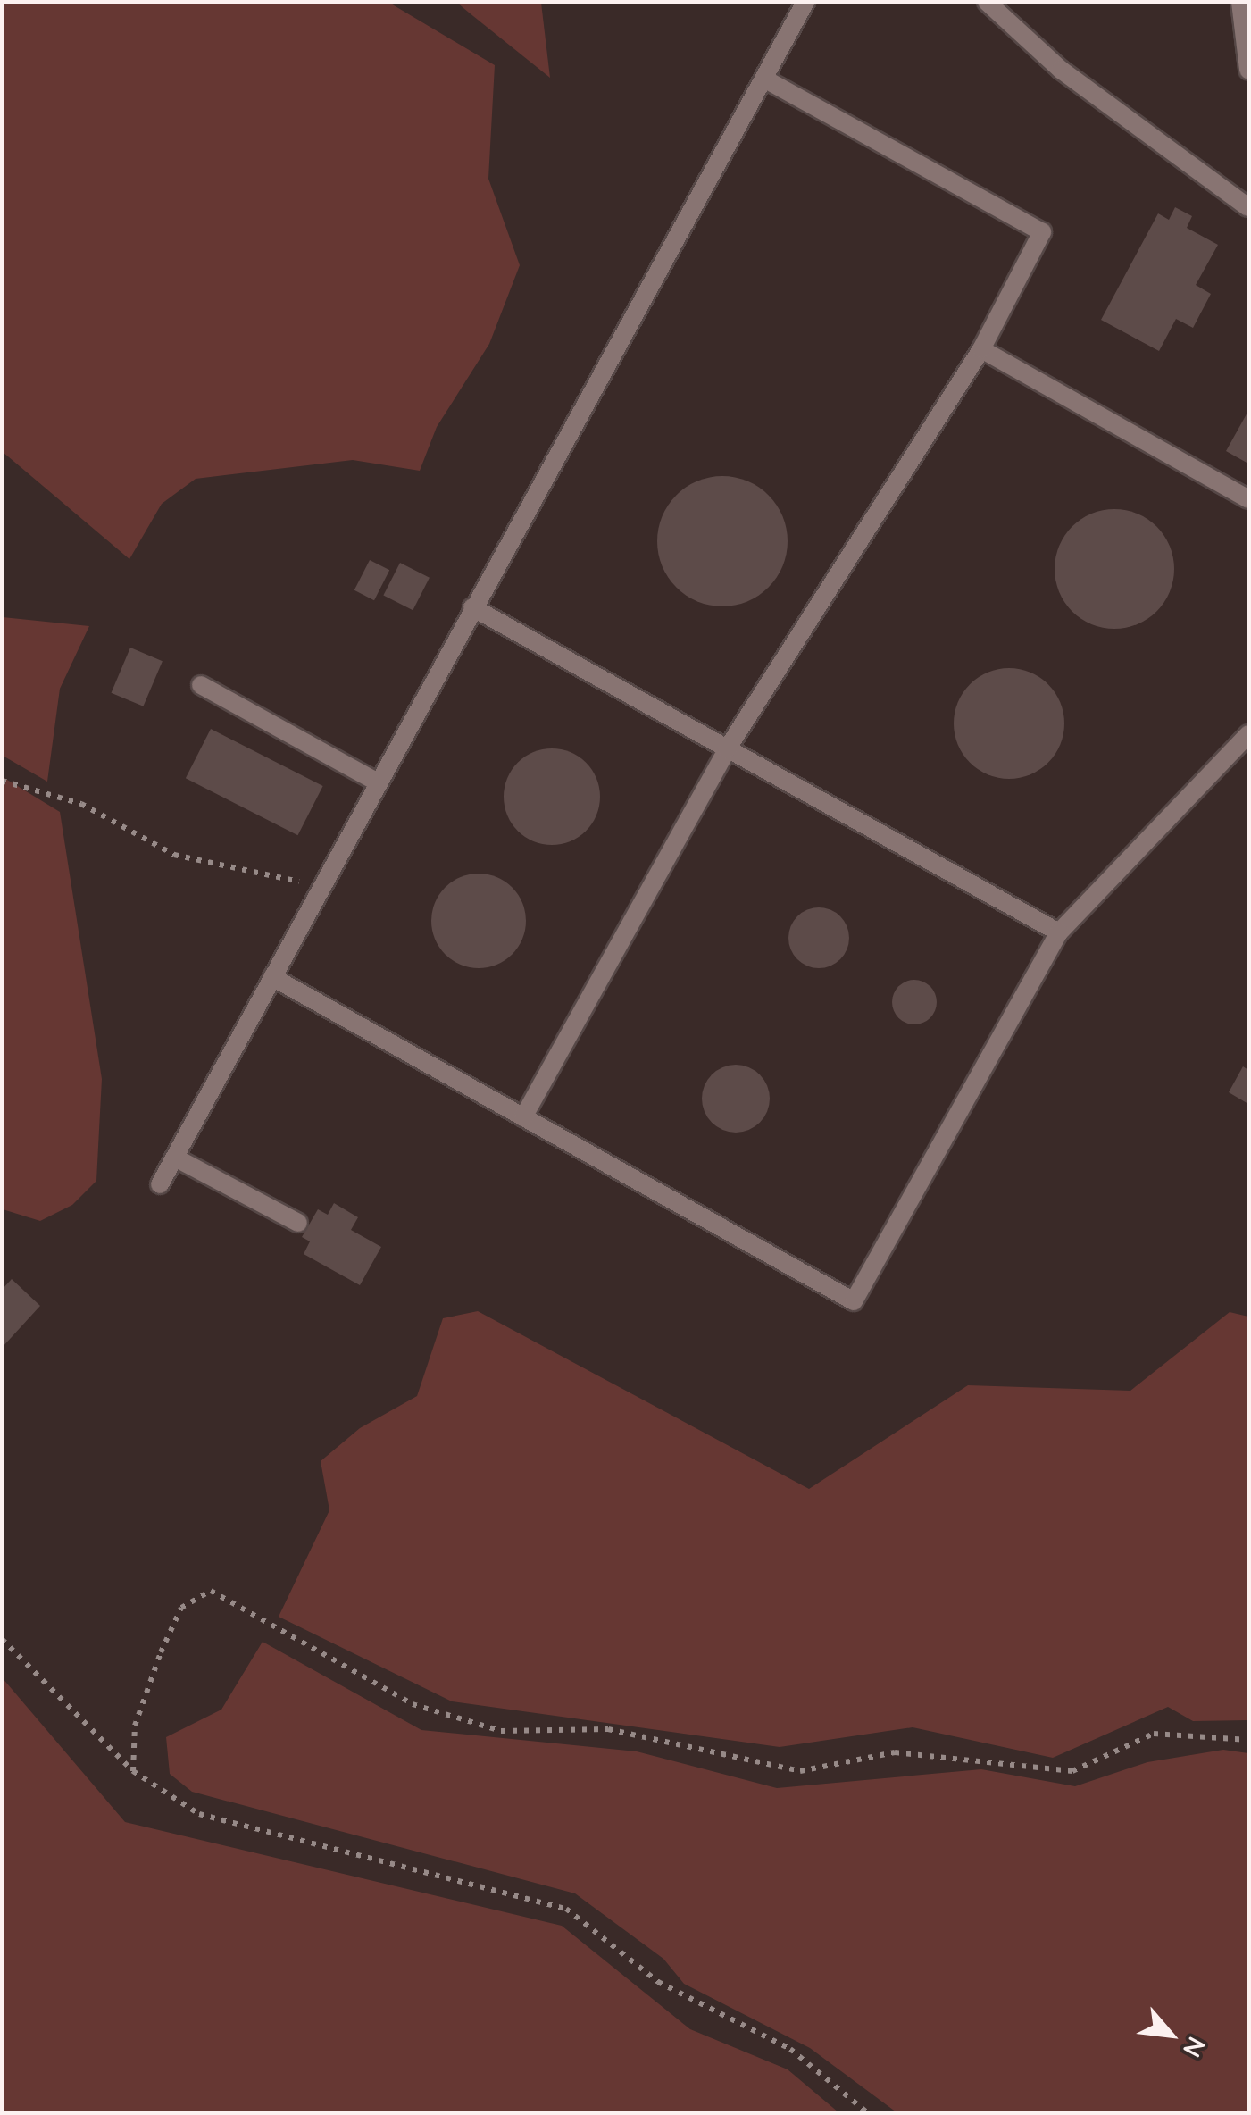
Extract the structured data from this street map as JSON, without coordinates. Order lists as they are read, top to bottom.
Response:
{
  "north": "bottom right"
}
